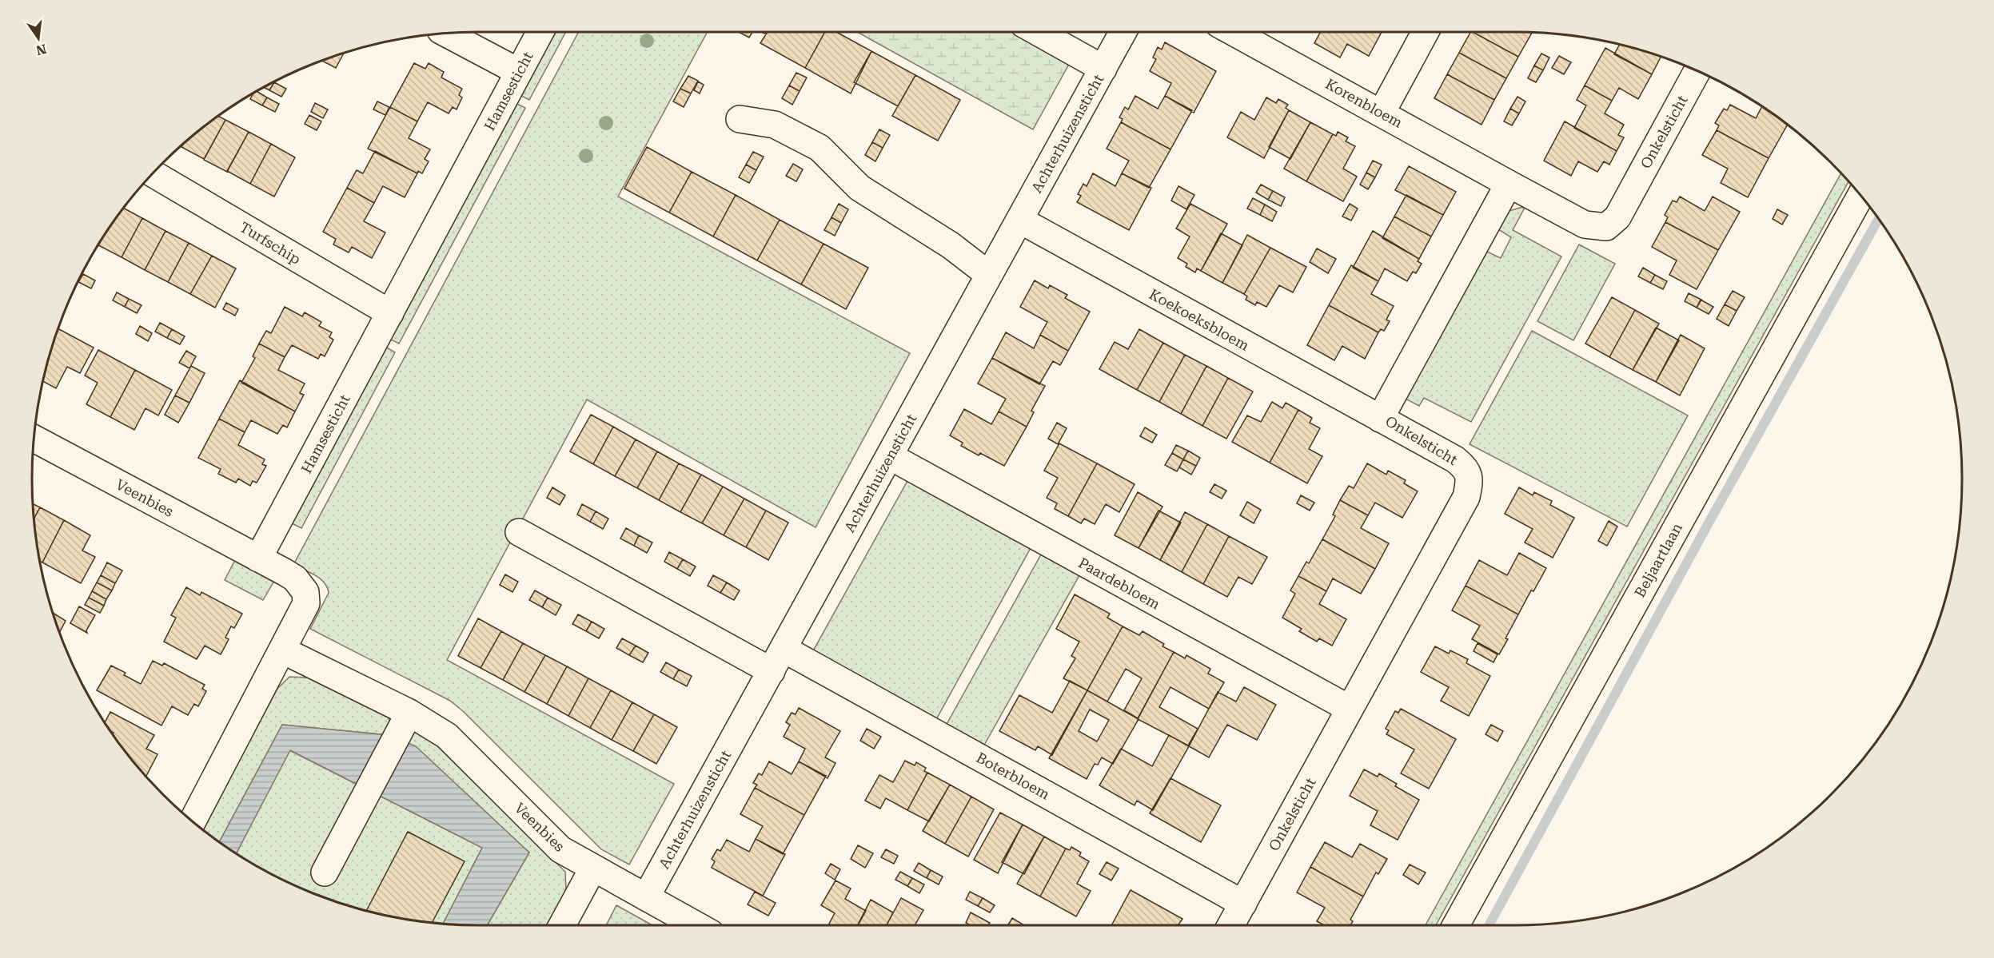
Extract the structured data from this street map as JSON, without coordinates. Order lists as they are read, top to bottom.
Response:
{
  "streets": {
    "street": [
      "Hamsesticht",
      "Korenbloem",
      "Onkelsticht",
      "Achterhuizensticht",
      "Turfschip",
      "Koekoeksbloem",
      "Veenbies",
      "Beljaartlaan",
      "Paardebloem",
      "Boterbloem"
    ]
  },
  "crossings": [
    ["Hamsesticht", "Turfschip"],
    ["Hamsesticht", "Veenbies"],
    ["Korenbloem", "Onkelsticht"],
    ["Onkelsticht", "Koekoeksbloem"],
    ["Onkelsticht", "Paardebloem"],
    ["Onkelsticht", "Boterbloem"],
    ["Achterhuizensticht", "Koekoeksbloem"],
    ["Achterhuizensticht", "Veenbies"],
    ["Achterhuizensticht", "Paardebloem"],
    ["Achterhuizensticht", "Boterbloem"]
  ],
  "north": "bottom"
}
